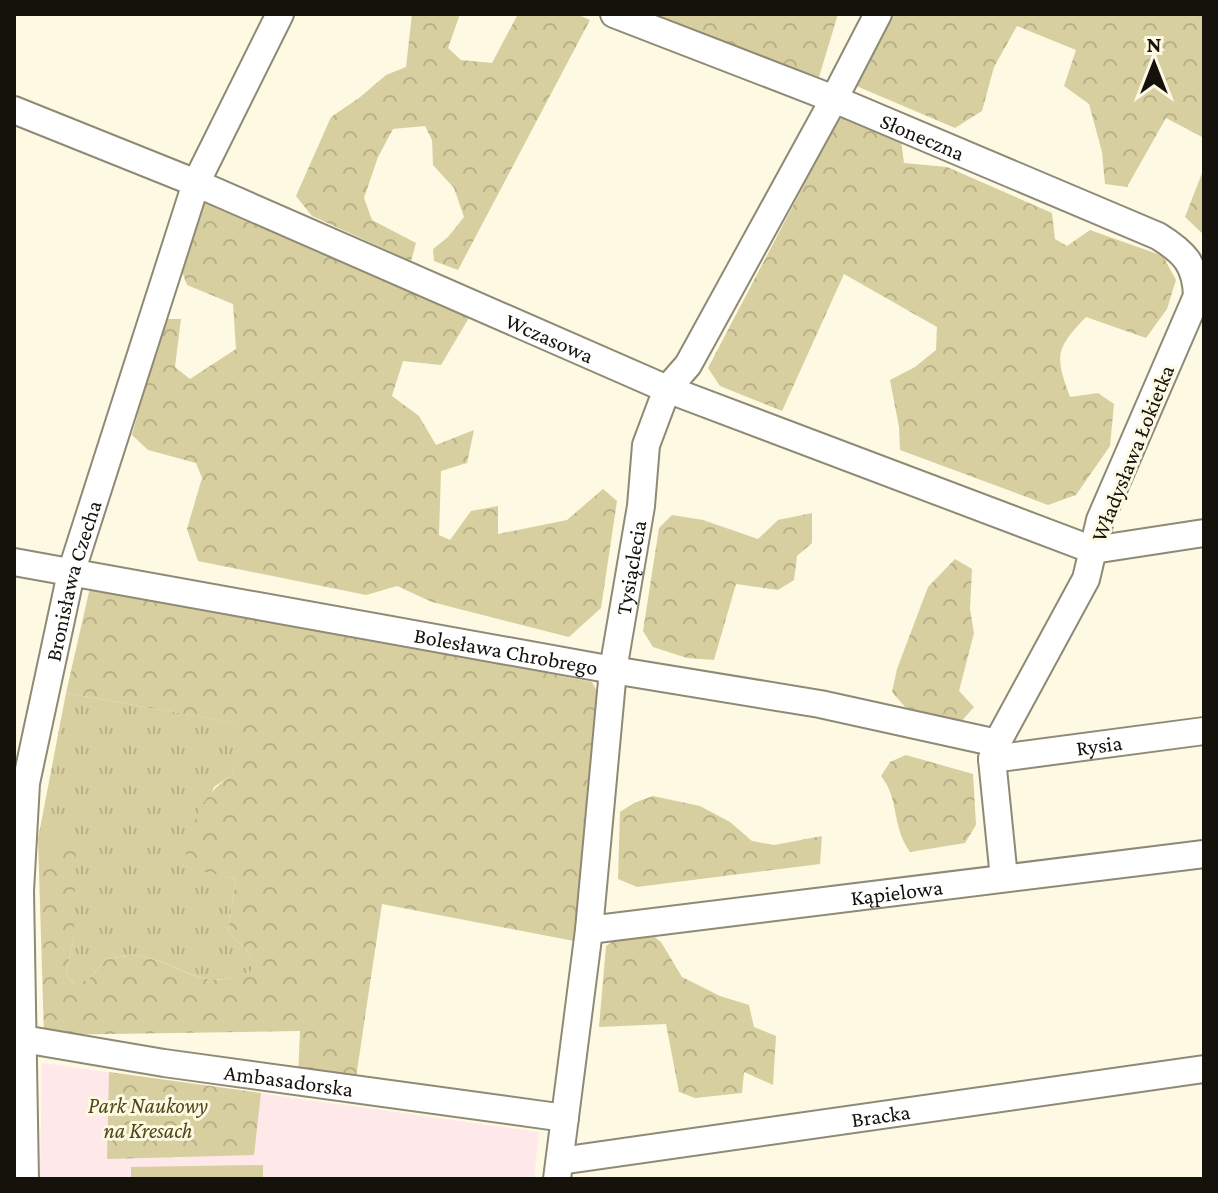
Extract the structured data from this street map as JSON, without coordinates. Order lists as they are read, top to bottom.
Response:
{
  "streets": {
    "street": [
      "Słoneczna",
      "Wczasowa",
      "Władysława Łokietka",
      "Tysiąclecia",
      "Bronisława Czecha",
      "Bolesława Chrobrego",
      "Rysia",
      "Kąpielowa",
      "Ambasadorska",
      "Bracka"
    ]
  },
  "crossings": [
    ["Słoneczna", "Władysława Łokietka"],
    ["Słoneczna", "Tysiąclecia"],
    ["Wczasowa", "Władysława Łokietka"],
    ["Wczasowa", "Tysiąclecia"],
    ["Wczasowa", "Bronisława Czecha"],
    ["Władysława Łokietka", "Bolesława Chrobrego"],
    ["Władysława Łokietka", "Rysia"],
    ["Tysiąclecia", "Bolesława Chrobrego"],
    ["Tysiąclecia", "Kąpielowa"],
    ["Tysiąclecia", "Ambasadorska"],
    ["Tysiąclecia", "Bracka"],
    ["Bronisława Czecha", "Bolesława Chrobrego"],
    ["Bronisława Czecha", "Ambasadorska"],
    ["Bolesława Chrobrego", "Rysia"]
  ],
  "parks": ["Park Naukowy na Kresach"],
  "north": "top"
}
